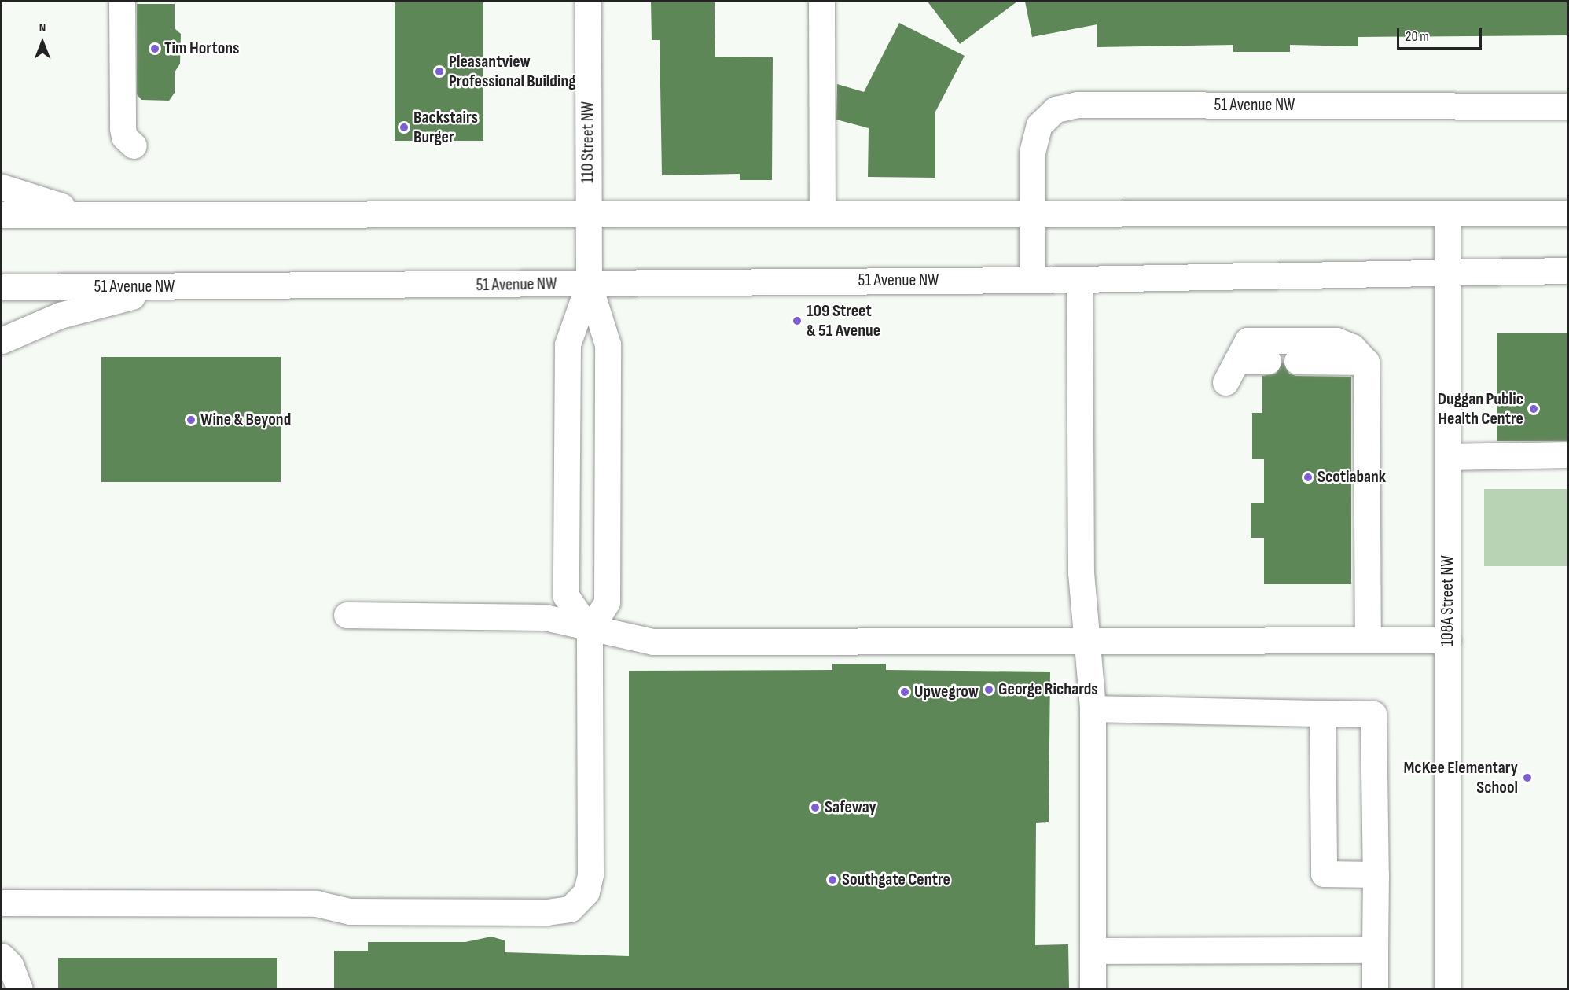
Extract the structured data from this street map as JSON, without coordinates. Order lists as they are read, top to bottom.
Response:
{
  "streets": {
    "main road": ["51 Avenue NW", "110 Street NW", "108A Street NW"]
  },
  "crossings": [
    ["51 Avenue NW", "110 Street NW"],
    ["51 Avenue NW", "108A Street NW"]
  ],
  "places": [
    "Tim Hortons",
    "Pleasantview Professional Building",
    "Backstairs Burger",
    "109 Street & 51 Avenue",
    "Duggan Public Health Centre",
    "Wine & Beyond",
    "Scotiabank",
    "George Richards",
    "Upwegrow",
    "McKee Elementary School",
    "Safeway",
    "Southgate Centre"
  ],
  "scale_bar": "20 m",
  "north": "top"
}
